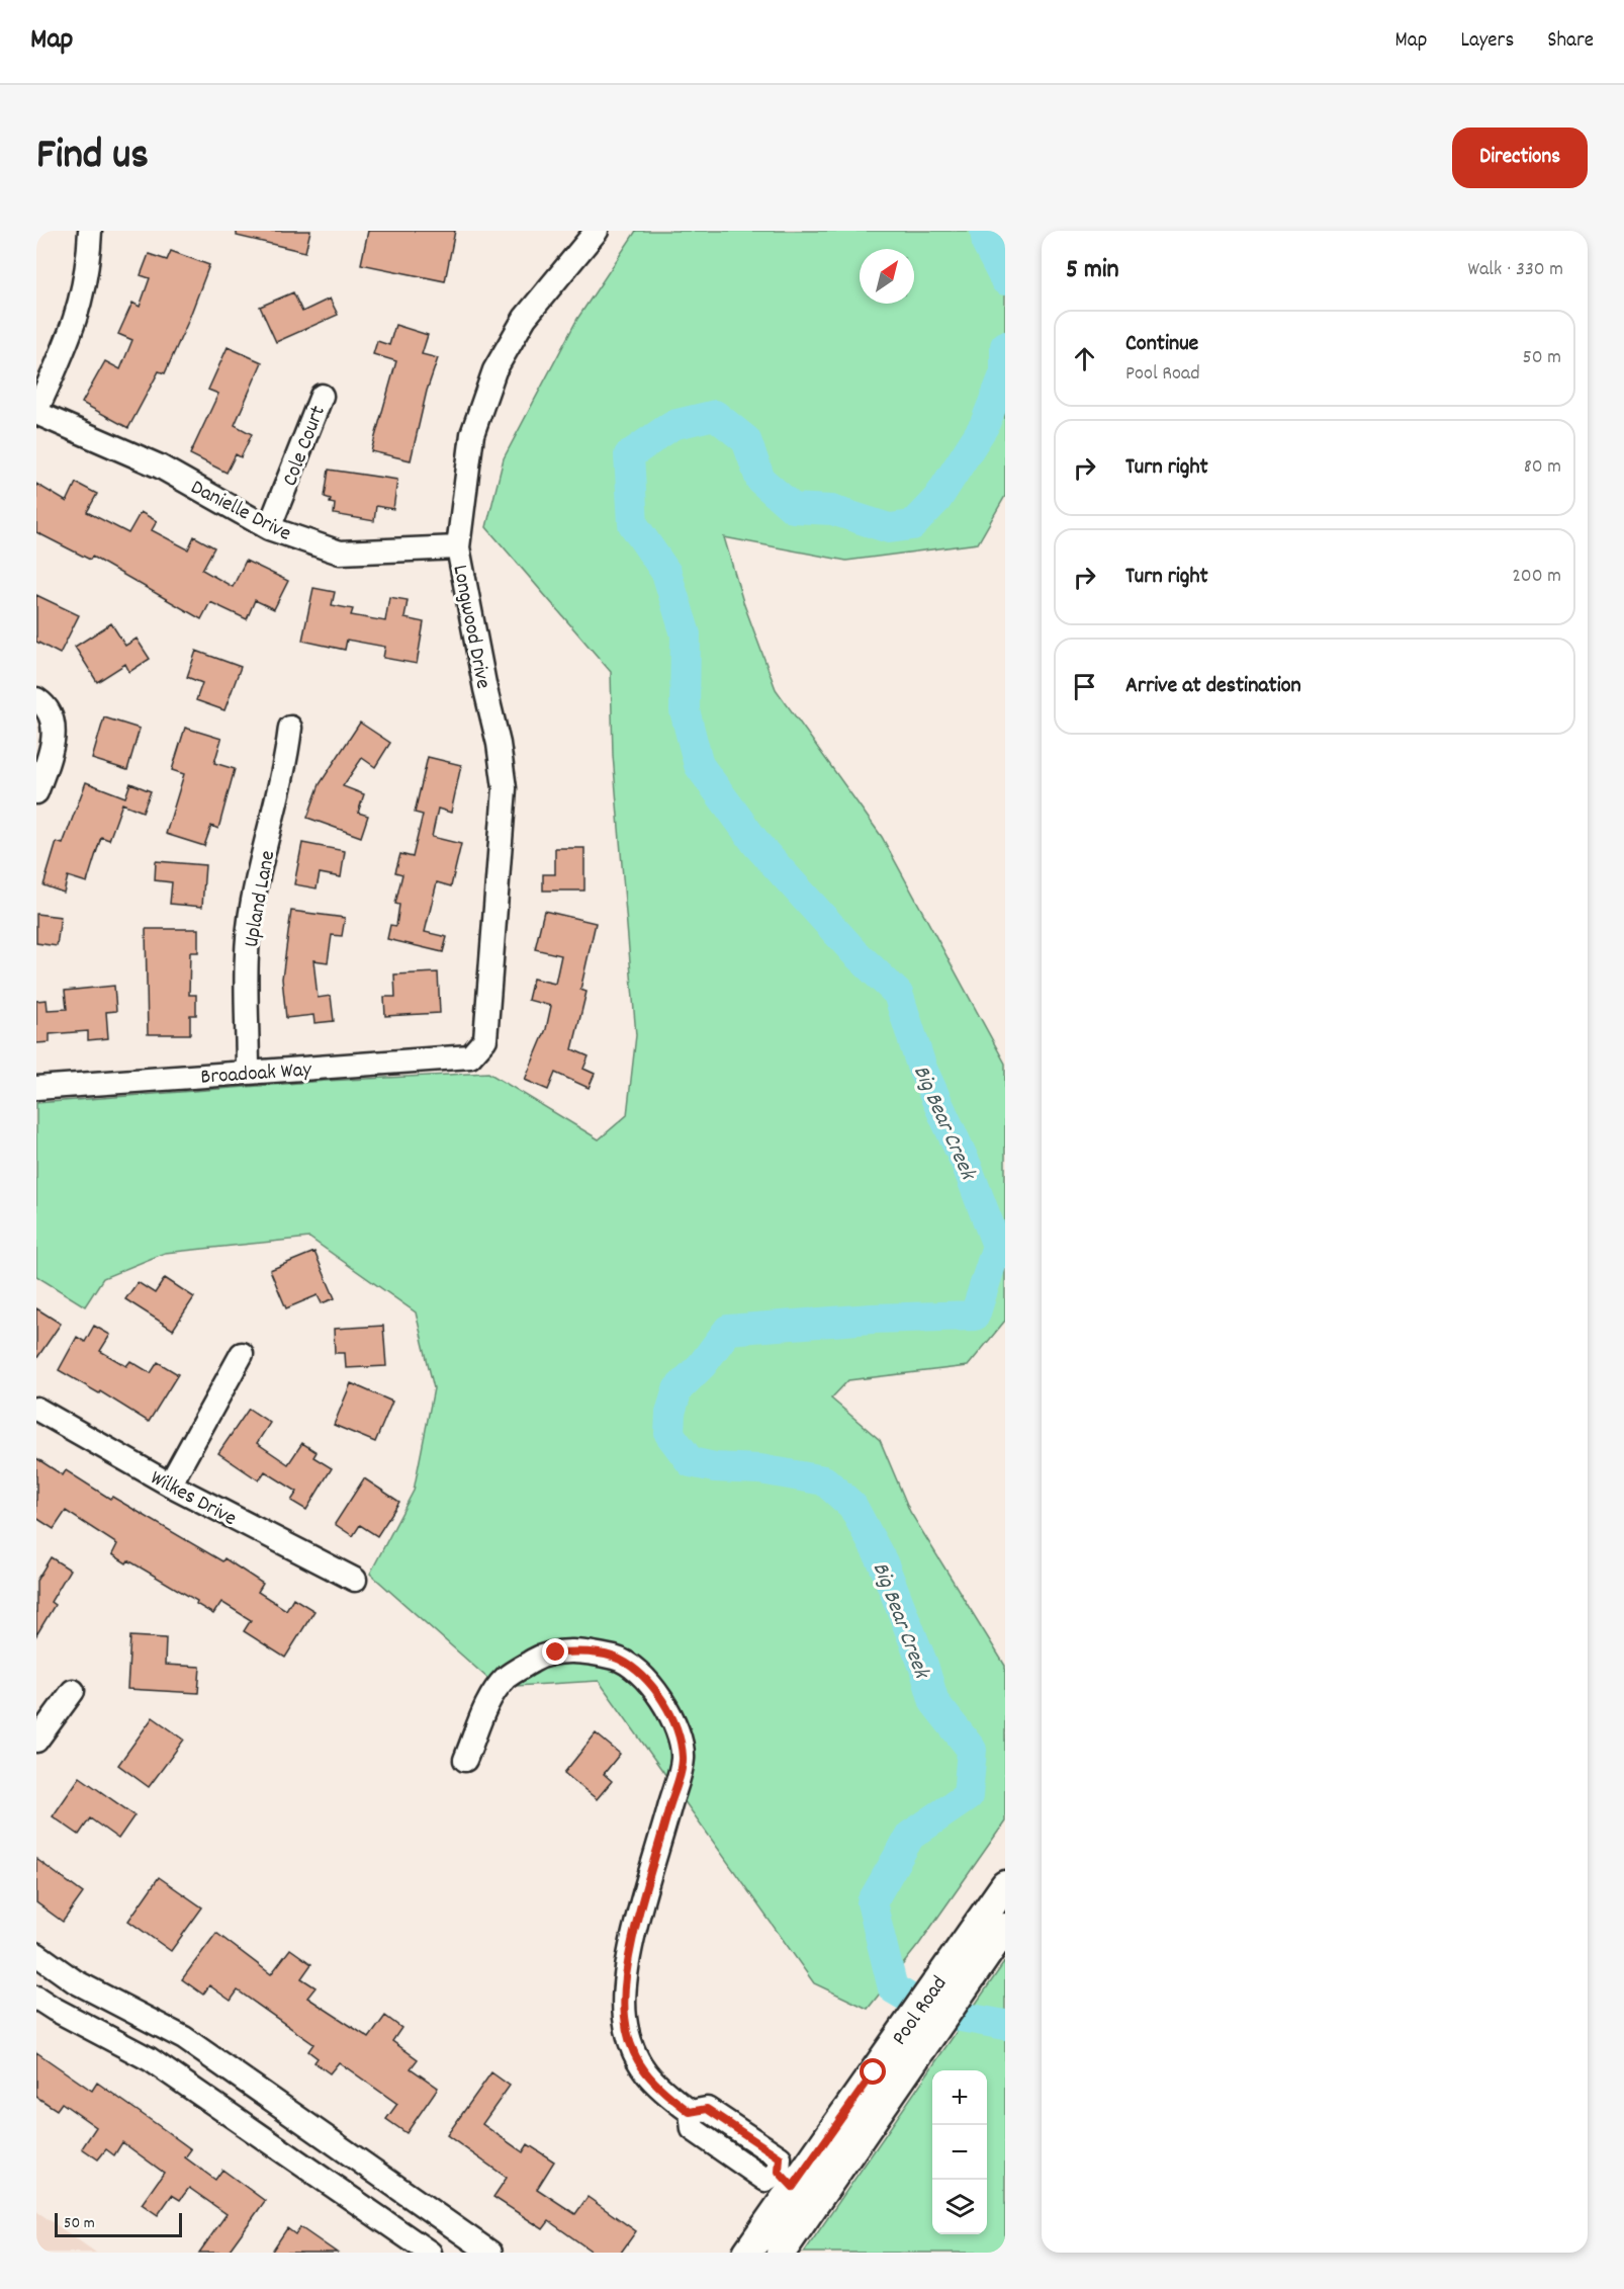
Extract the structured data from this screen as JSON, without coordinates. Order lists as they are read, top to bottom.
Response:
{
  "streets": {
    "main road": ["Pool Road"],
    "street": [
      "Cole Court",
      "Danielle Drive",
      "Longwood Drive",
      "Upland Lane",
      "Broadoak Way",
      "Wilkes Drive"
    ]
  },
  "crossings": [
    ["Cole Court", "Danielle Drive"],
    ["Danielle Drive", "Longwood Drive"],
    ["Longwood Drive", "Broadoak Way"],
    ["Upland Lane", "Broadoak Way"]
  ],
  "water": ["Big Bear Creek"],
  "scale_bar": "50 m",
  "north": "top right",
  "page": {
    "header": "Map",
    "nav": ["Map", "Layers", "Share"],
    "title": "Find us",
    "buttons": "Directions",
    "heading": ["5 min", "Walk · 330 m"],
    "list": [
      ["Continue", "Pool Road", "50 m"],
      ["Turn right", "80 m"],
      ["Turn right", "200 m"],
      "Arrive at destination"
    ],
    "map_buttons": ["+", "−"],
    "scale": "50 m"
  }
}
